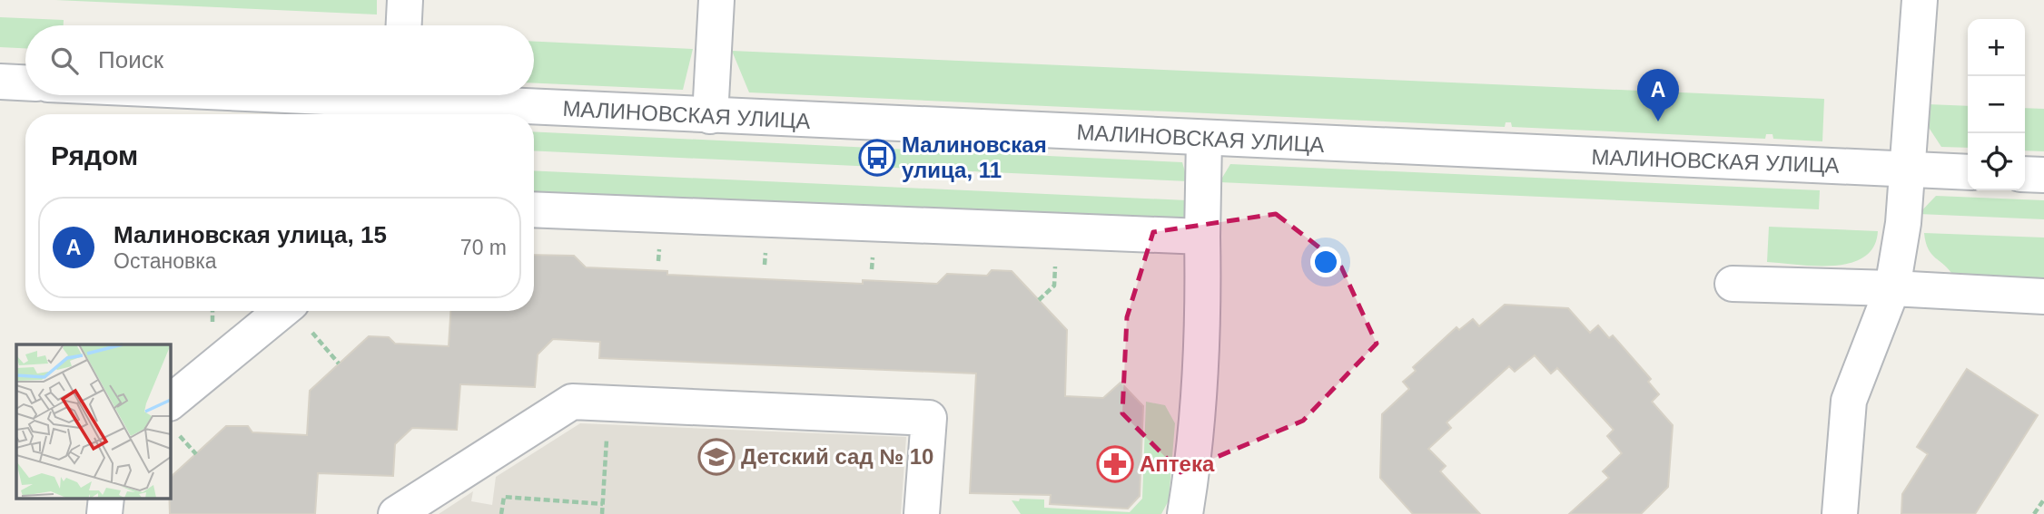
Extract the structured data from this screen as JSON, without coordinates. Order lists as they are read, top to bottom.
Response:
{
  "streets": {
    "street": ["МАЛИНОВСКАЯ УЛИЦА"]
  },
  "places": {
    "bus stop": ["Малиновская улица, 11"],
    "school or university": ["Детский сад № 10"],
    "pharmacy": ["Аптека"]
  },
  "page": {
    "map_buttons": ["+", "−"],
    "search": "Поиск",
    "pins": "A",
    "heading": "Рядом",
    "list": [
      {
        "mark": "A",
        "name": "Малиновская улица, 15",
        "note": "Остановка",
        "value": "70 m"
      }
    ]
  }
}
